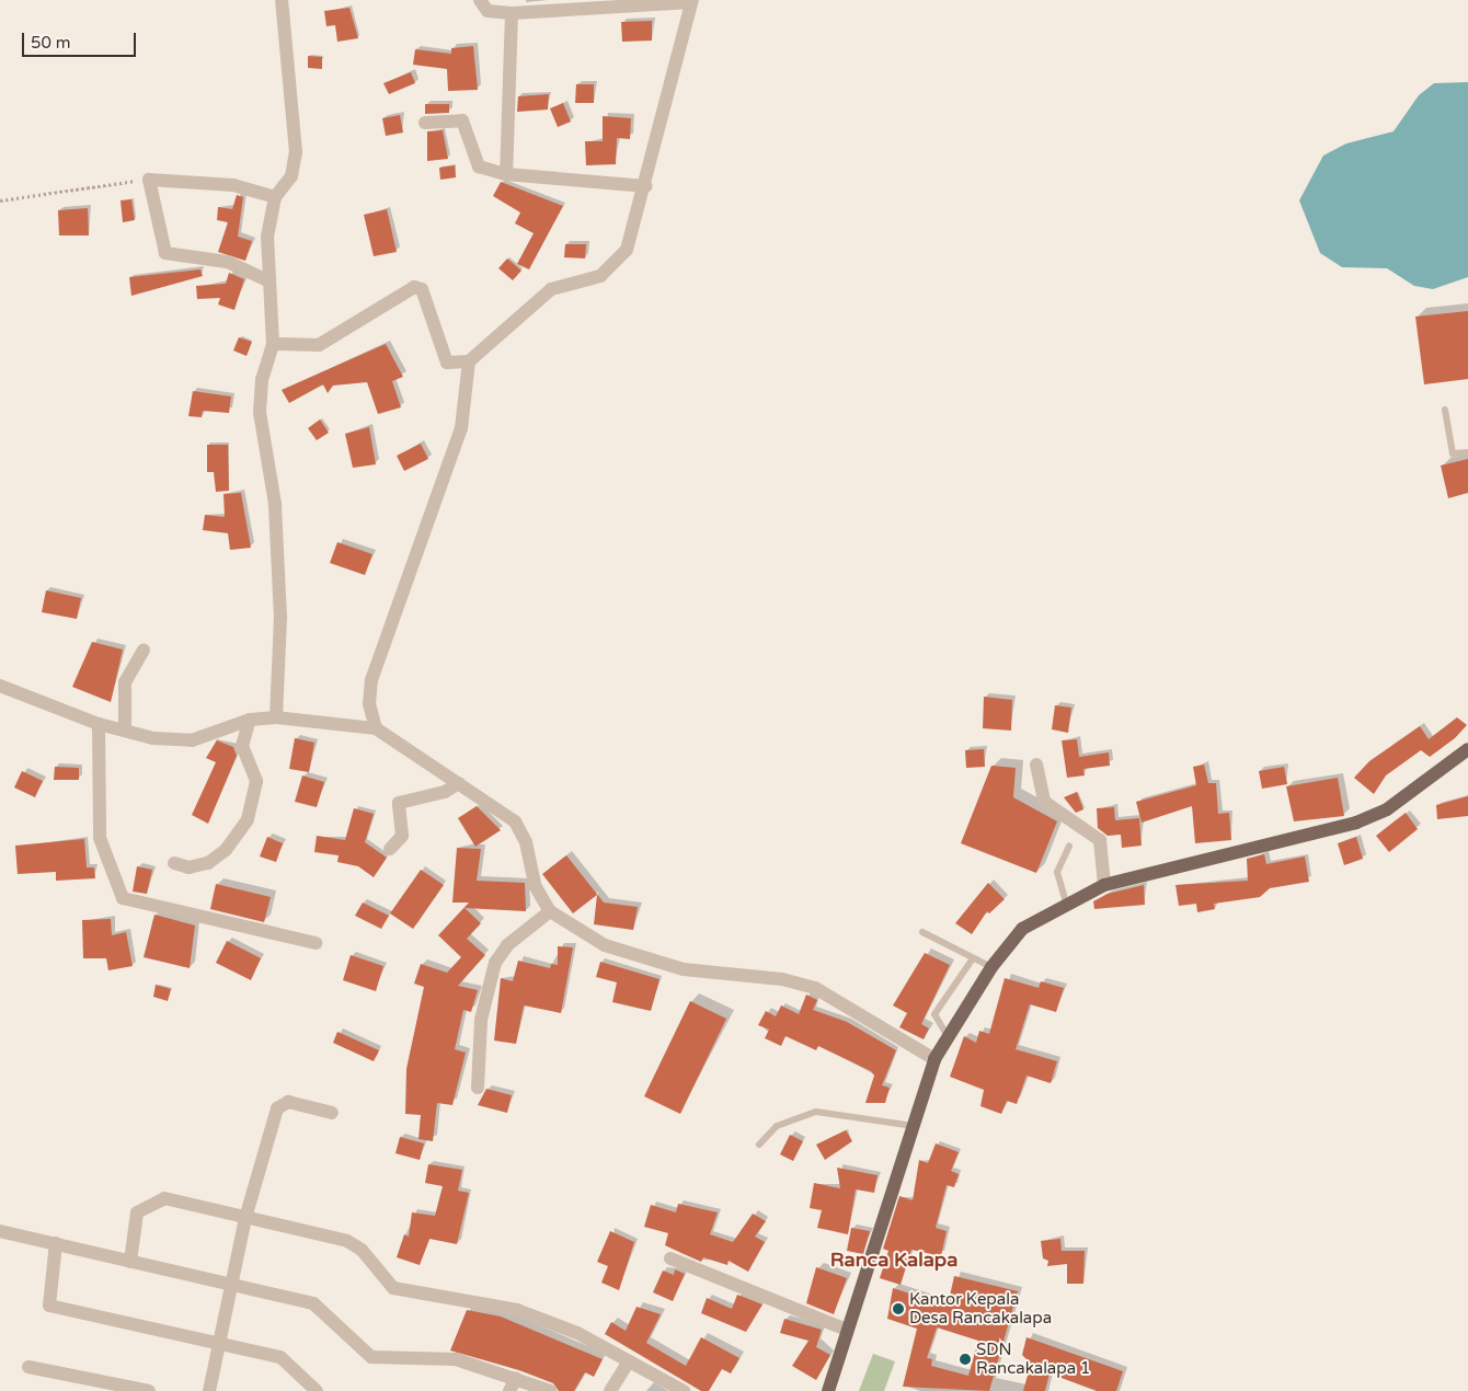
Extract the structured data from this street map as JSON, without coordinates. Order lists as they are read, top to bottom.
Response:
{
  "districts": ["Ranca Kalapa"],
  "places": ["Kantor Kepala Desa Rancakalapa", "SDN Rancakalapa 1"],
  "scale_bar": "50 m"
}
